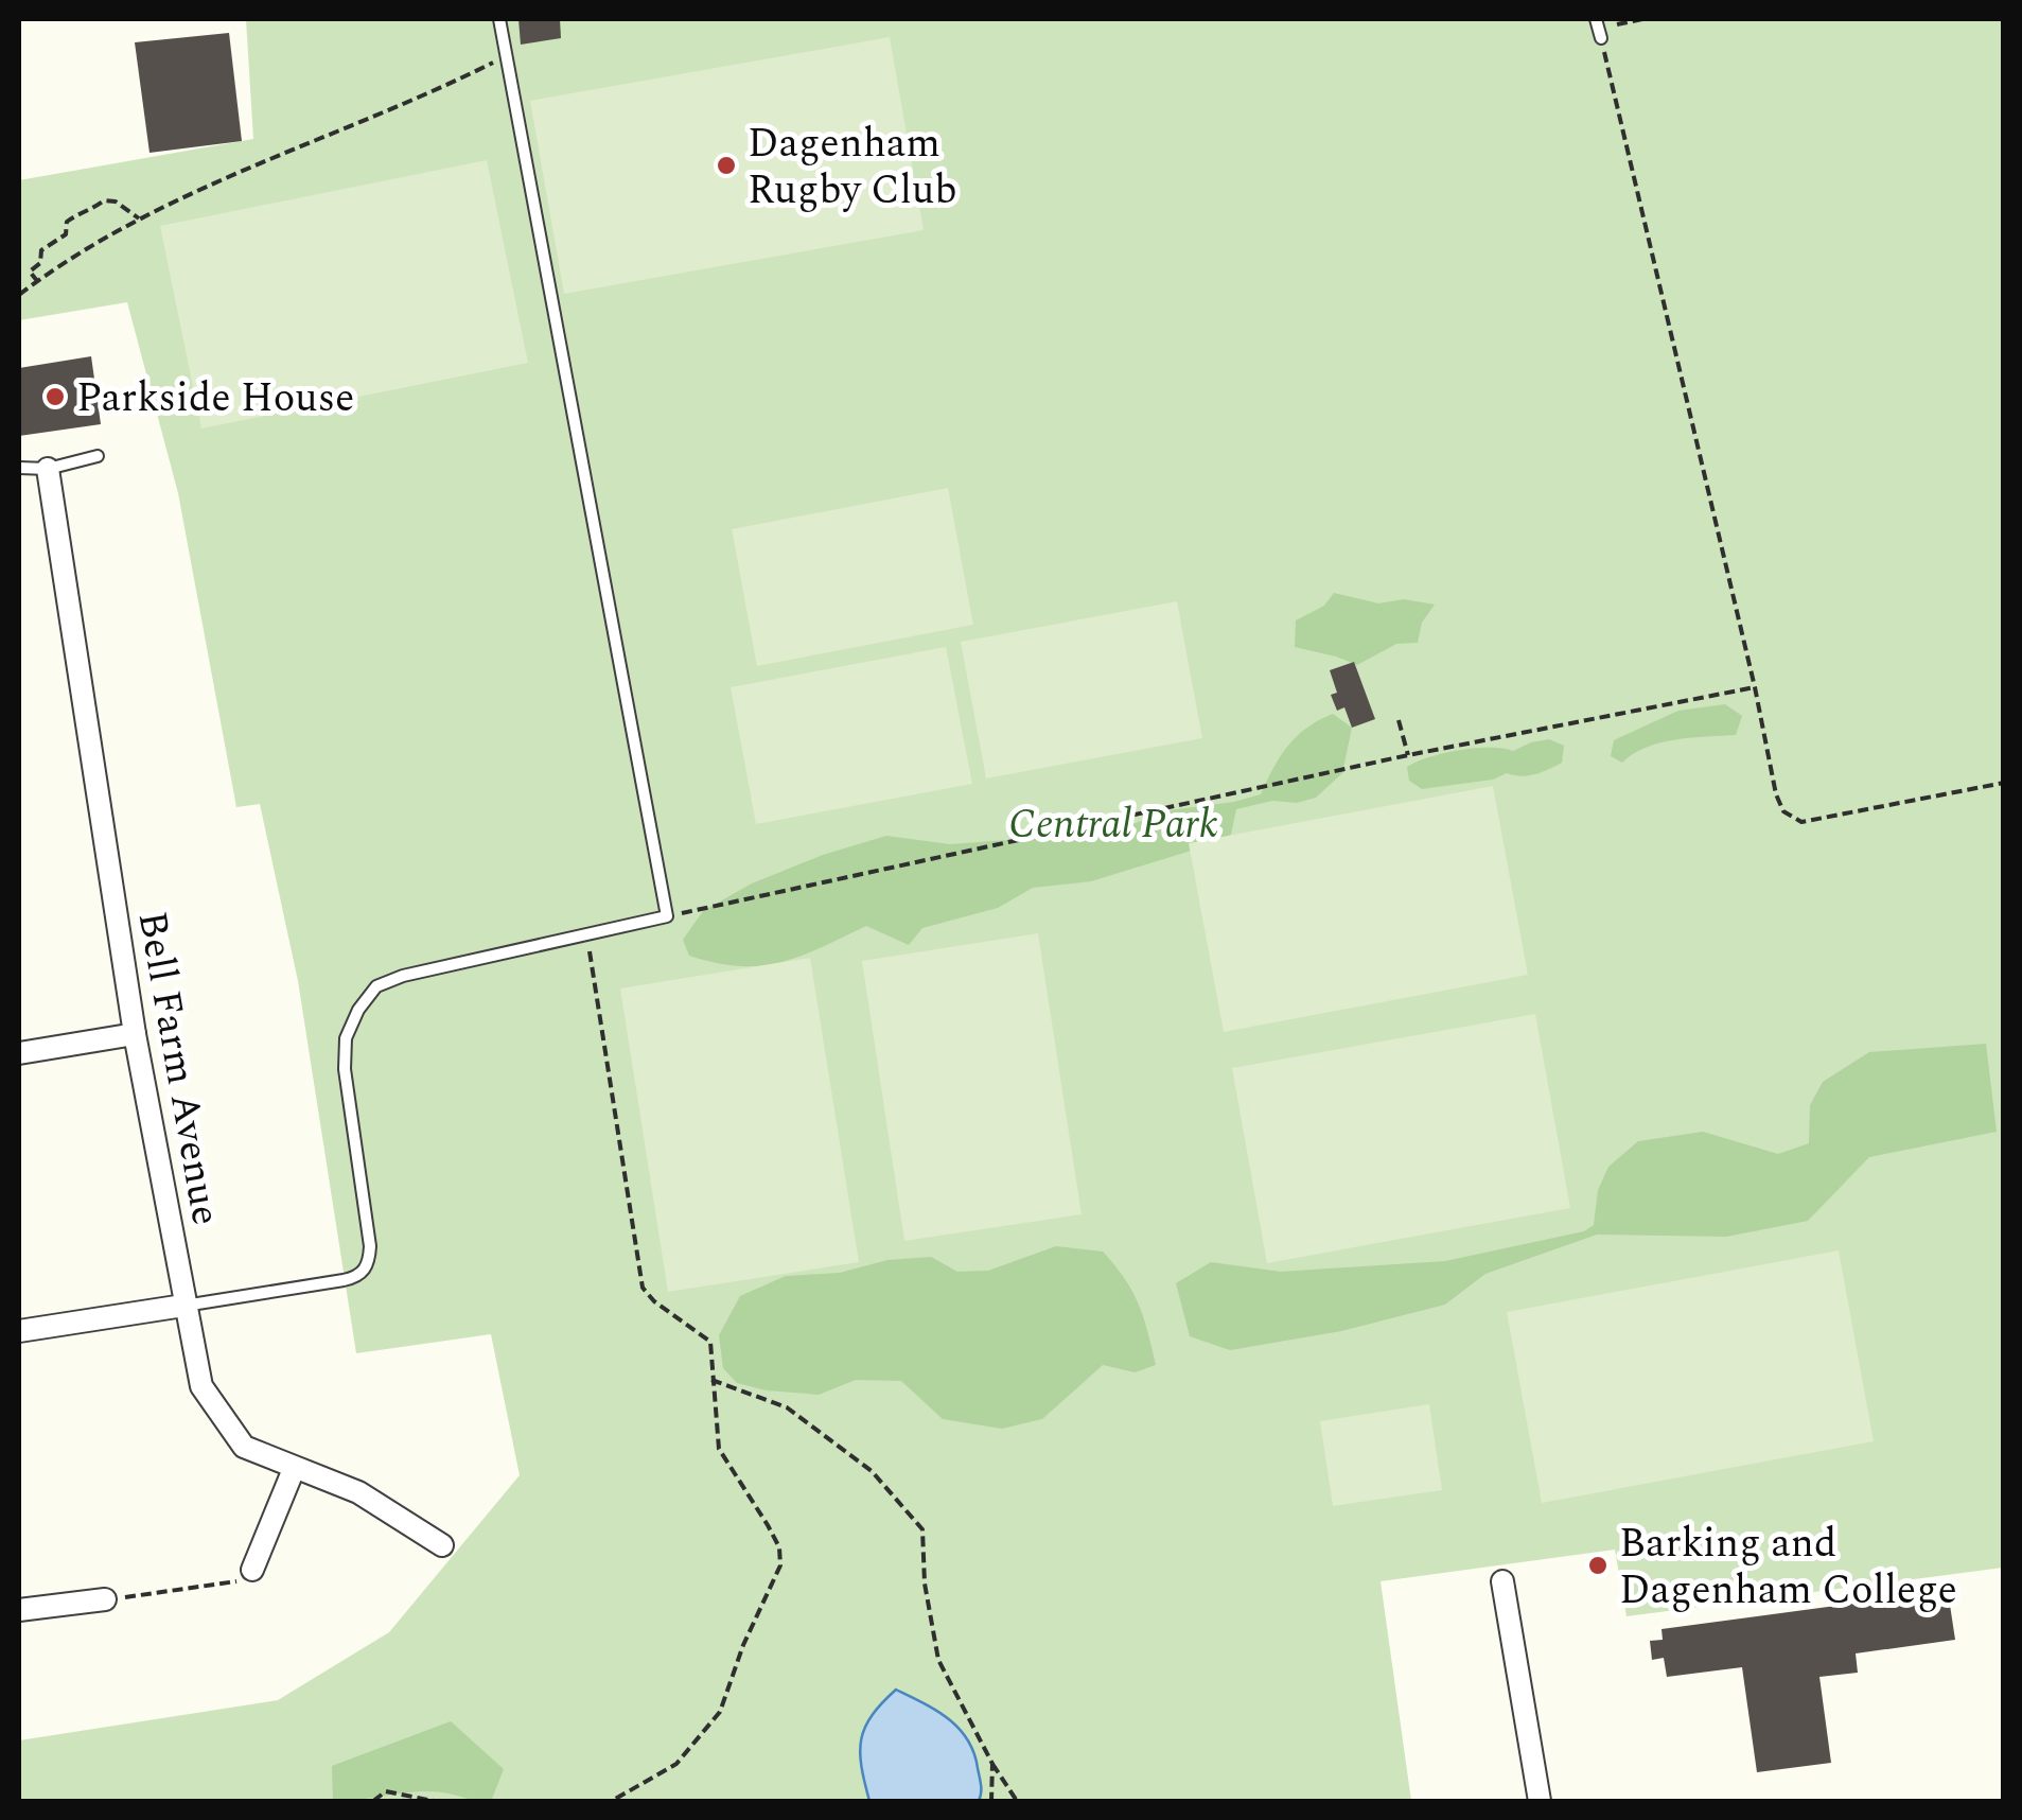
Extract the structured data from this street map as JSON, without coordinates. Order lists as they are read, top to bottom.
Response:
{
  "streets": {
    "street": ["Bell Farm Avenue"]
  },
  "parks": ["Central Park"],
  "places": ["Dagenham Rugby Club", "Parkside House", "Barking and Dagenham College"]
}
